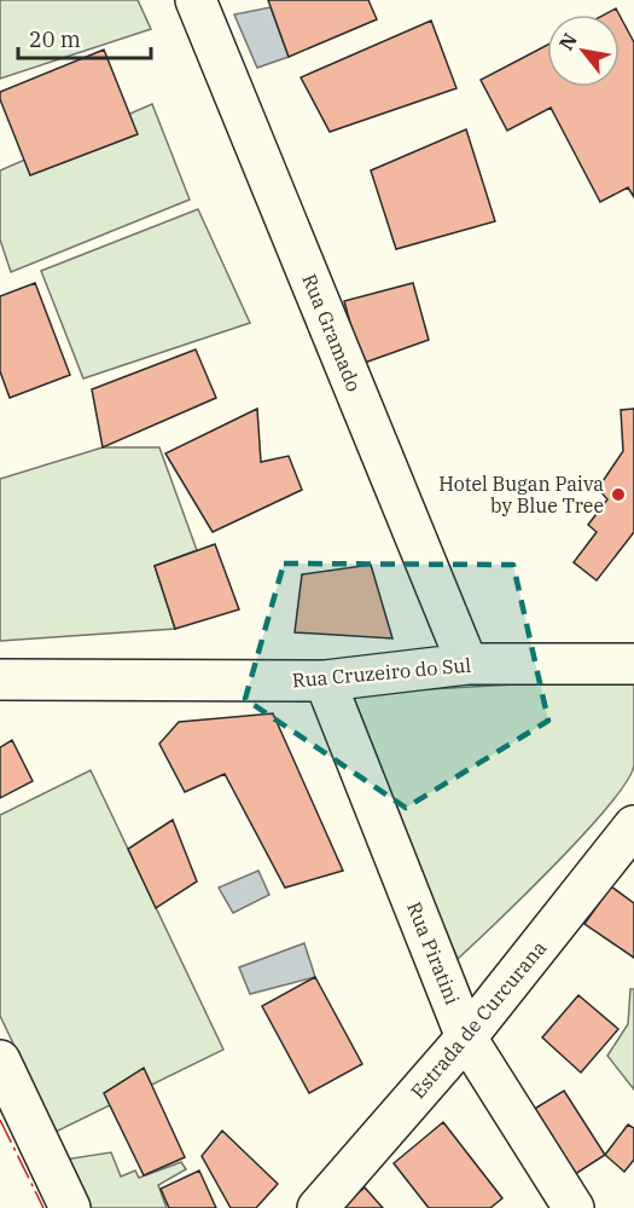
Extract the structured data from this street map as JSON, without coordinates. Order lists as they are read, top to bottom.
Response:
{
  "streets": {
    "street": [
      "Rua Gramado",
      "Rua Cruzeiro do Sul",
      "Rua Piratini",
      "Estrada de Curcurana"
    ]
  },
  "crossings": [
    ["Rua Gramado", "Rua Cruzeiro do Sul"],
    ["Rua Cruzeiro do Sul", "Rua Piratini"],
    ["Rua Piratini", "Estrada de Curcurana"]
  ],
  "places": ["Hotel Bugan Paiva by Blue Tree"],
  "scale_bar": "20 m",
  "north": "top left"
}
